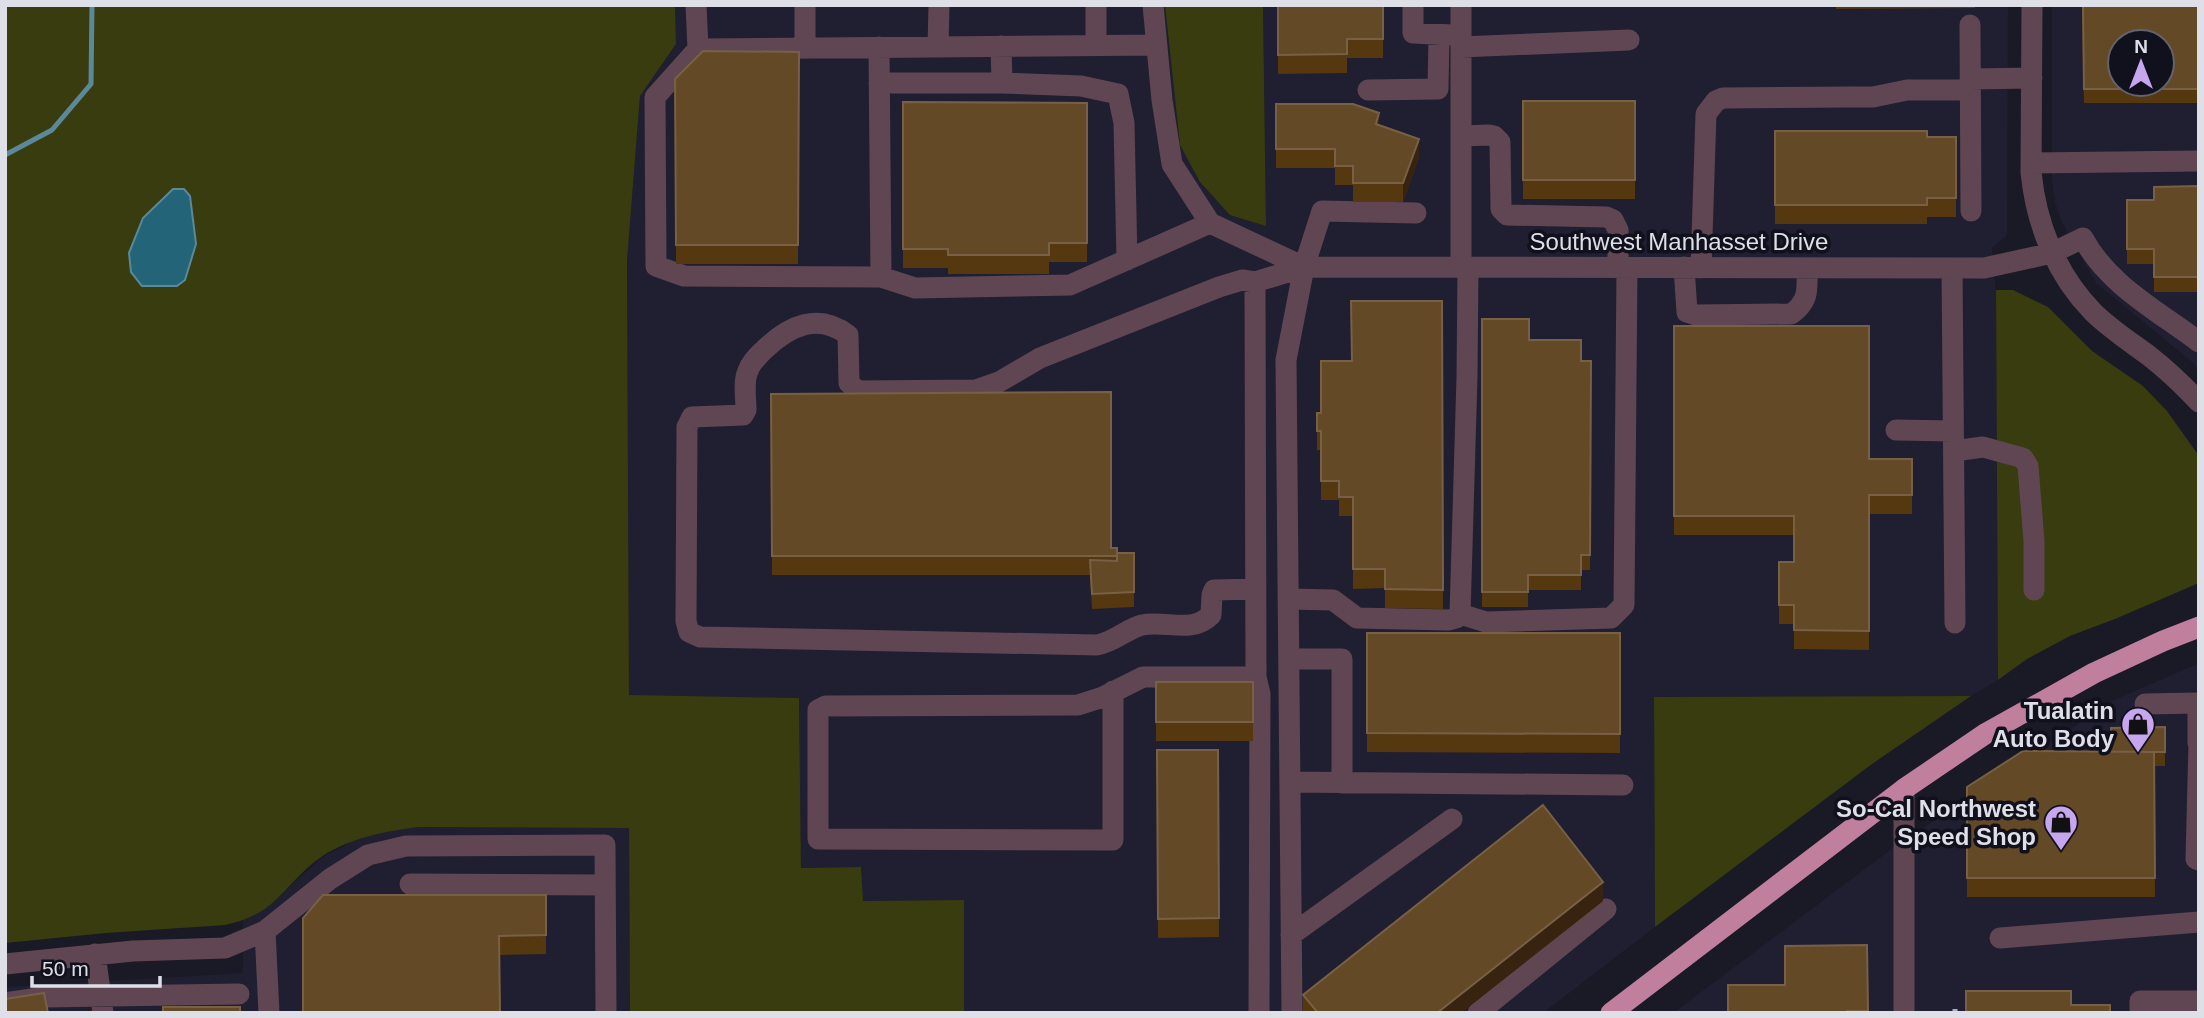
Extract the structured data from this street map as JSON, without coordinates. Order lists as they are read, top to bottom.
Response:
{
  "streets": {
    "street": ["Southwest Manhasset Drive"]
  },
  "places": {
    "shop": ["Tualatin Auto Body", "So-Cal Northwest Speed Shop"]
  },
  "scale_bar": "50 m",
  "north": "top"
}
